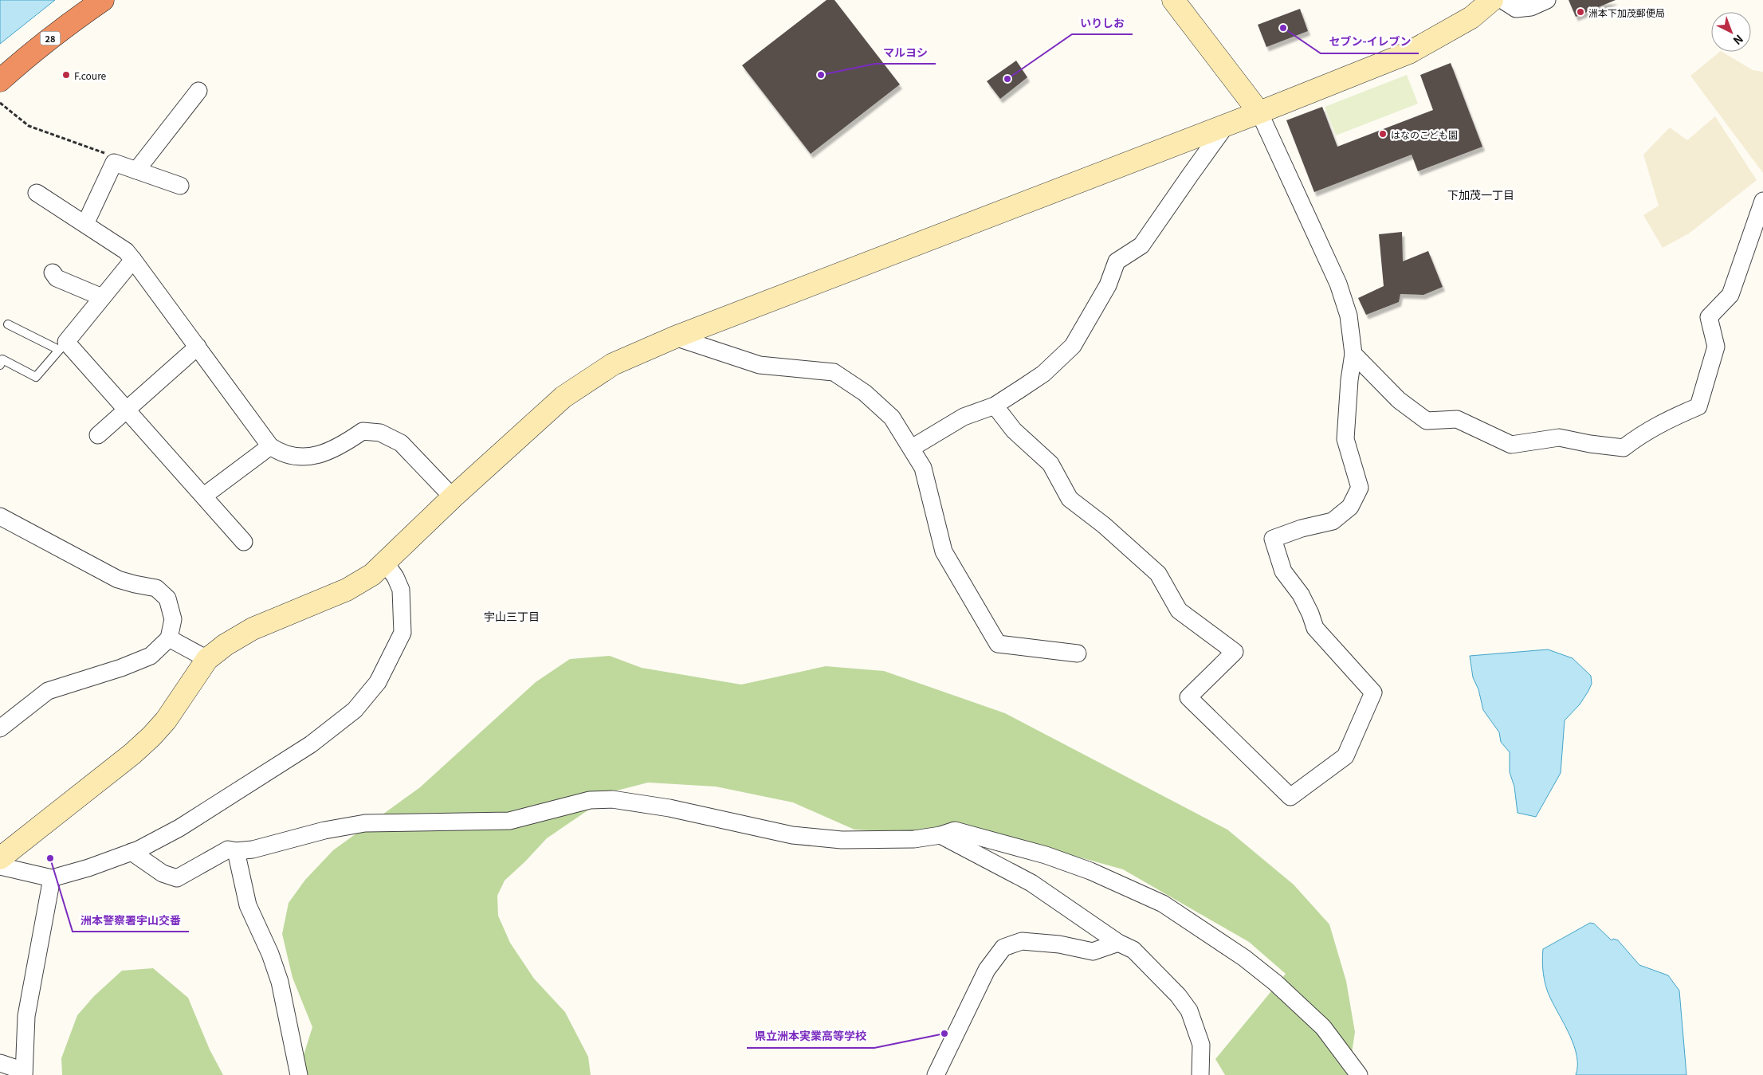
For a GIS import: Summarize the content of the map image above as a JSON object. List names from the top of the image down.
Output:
{
  "streets": {
    "highway": ["28"]
  },
  "districts": ["下加茂一丁目", "宇山三丁目"],
  "places": [
    "洲本下加茂郵便局",
    "セブン-イレブン",
    "F.coure",
    "マルヨシ",
    "いりしお",
    "はなのこども園",
    "洲本警察署宇山交番",
    "県立洲本実業高等学校"
  ],
  "north": "bottom right"
}
